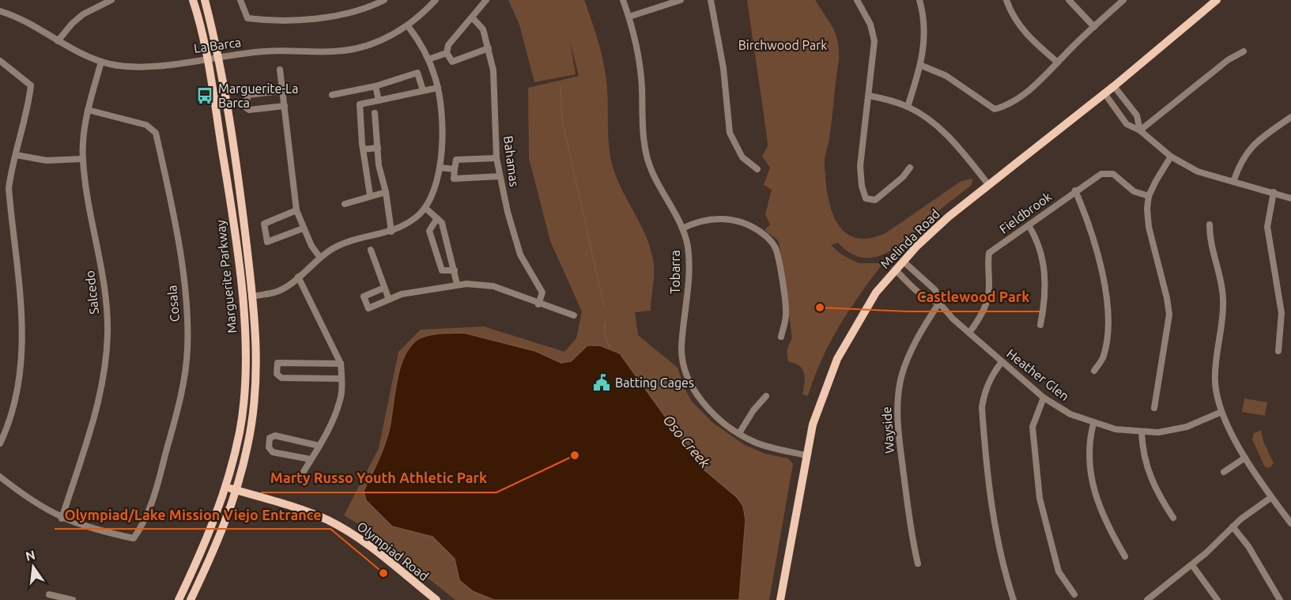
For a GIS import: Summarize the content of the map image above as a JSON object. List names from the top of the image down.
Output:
{
  "streets": {
    "main road": ["Melinda Road", "Marguerite Parkway", "Olympiad Road"],
    "street": [
      "La Barca",
      "Bahamas",
      "Fieldbrook",
      "Tobarra",
      "Salcedo",
      "Cosala",
      "Heather Glen",
      "Wayside"
    ]
  },
  "crossings": [
    ["La Barca", "Marguerite Parkway"],
    ["La Barca", "Salcedo"],
    ["Fieldbrook", "Heather Glen"],
    ["Melinda Road", "Tobarra"],
    ["Melinda Road", "Heather Glen"],
    ["Marguerite Parkway", "Olympiad Road"],
    ["Salcedo", "Cosala"],
    ["Heather Glen", "Wayside"]
  ],
  "water": ["Oso Creek"],
  "parks": ["Birchwood Park"],
  "places": {
    "bus stop": ["Marguerite-La Barca"],
    "other": ["Castlewood Park", "Marty Russo Youth Athletic Park", "Olympiad/Lake Mission Viejo Entrance"],
    "public building": ["Batting Cages"]
  },
  "north": "top"
}
